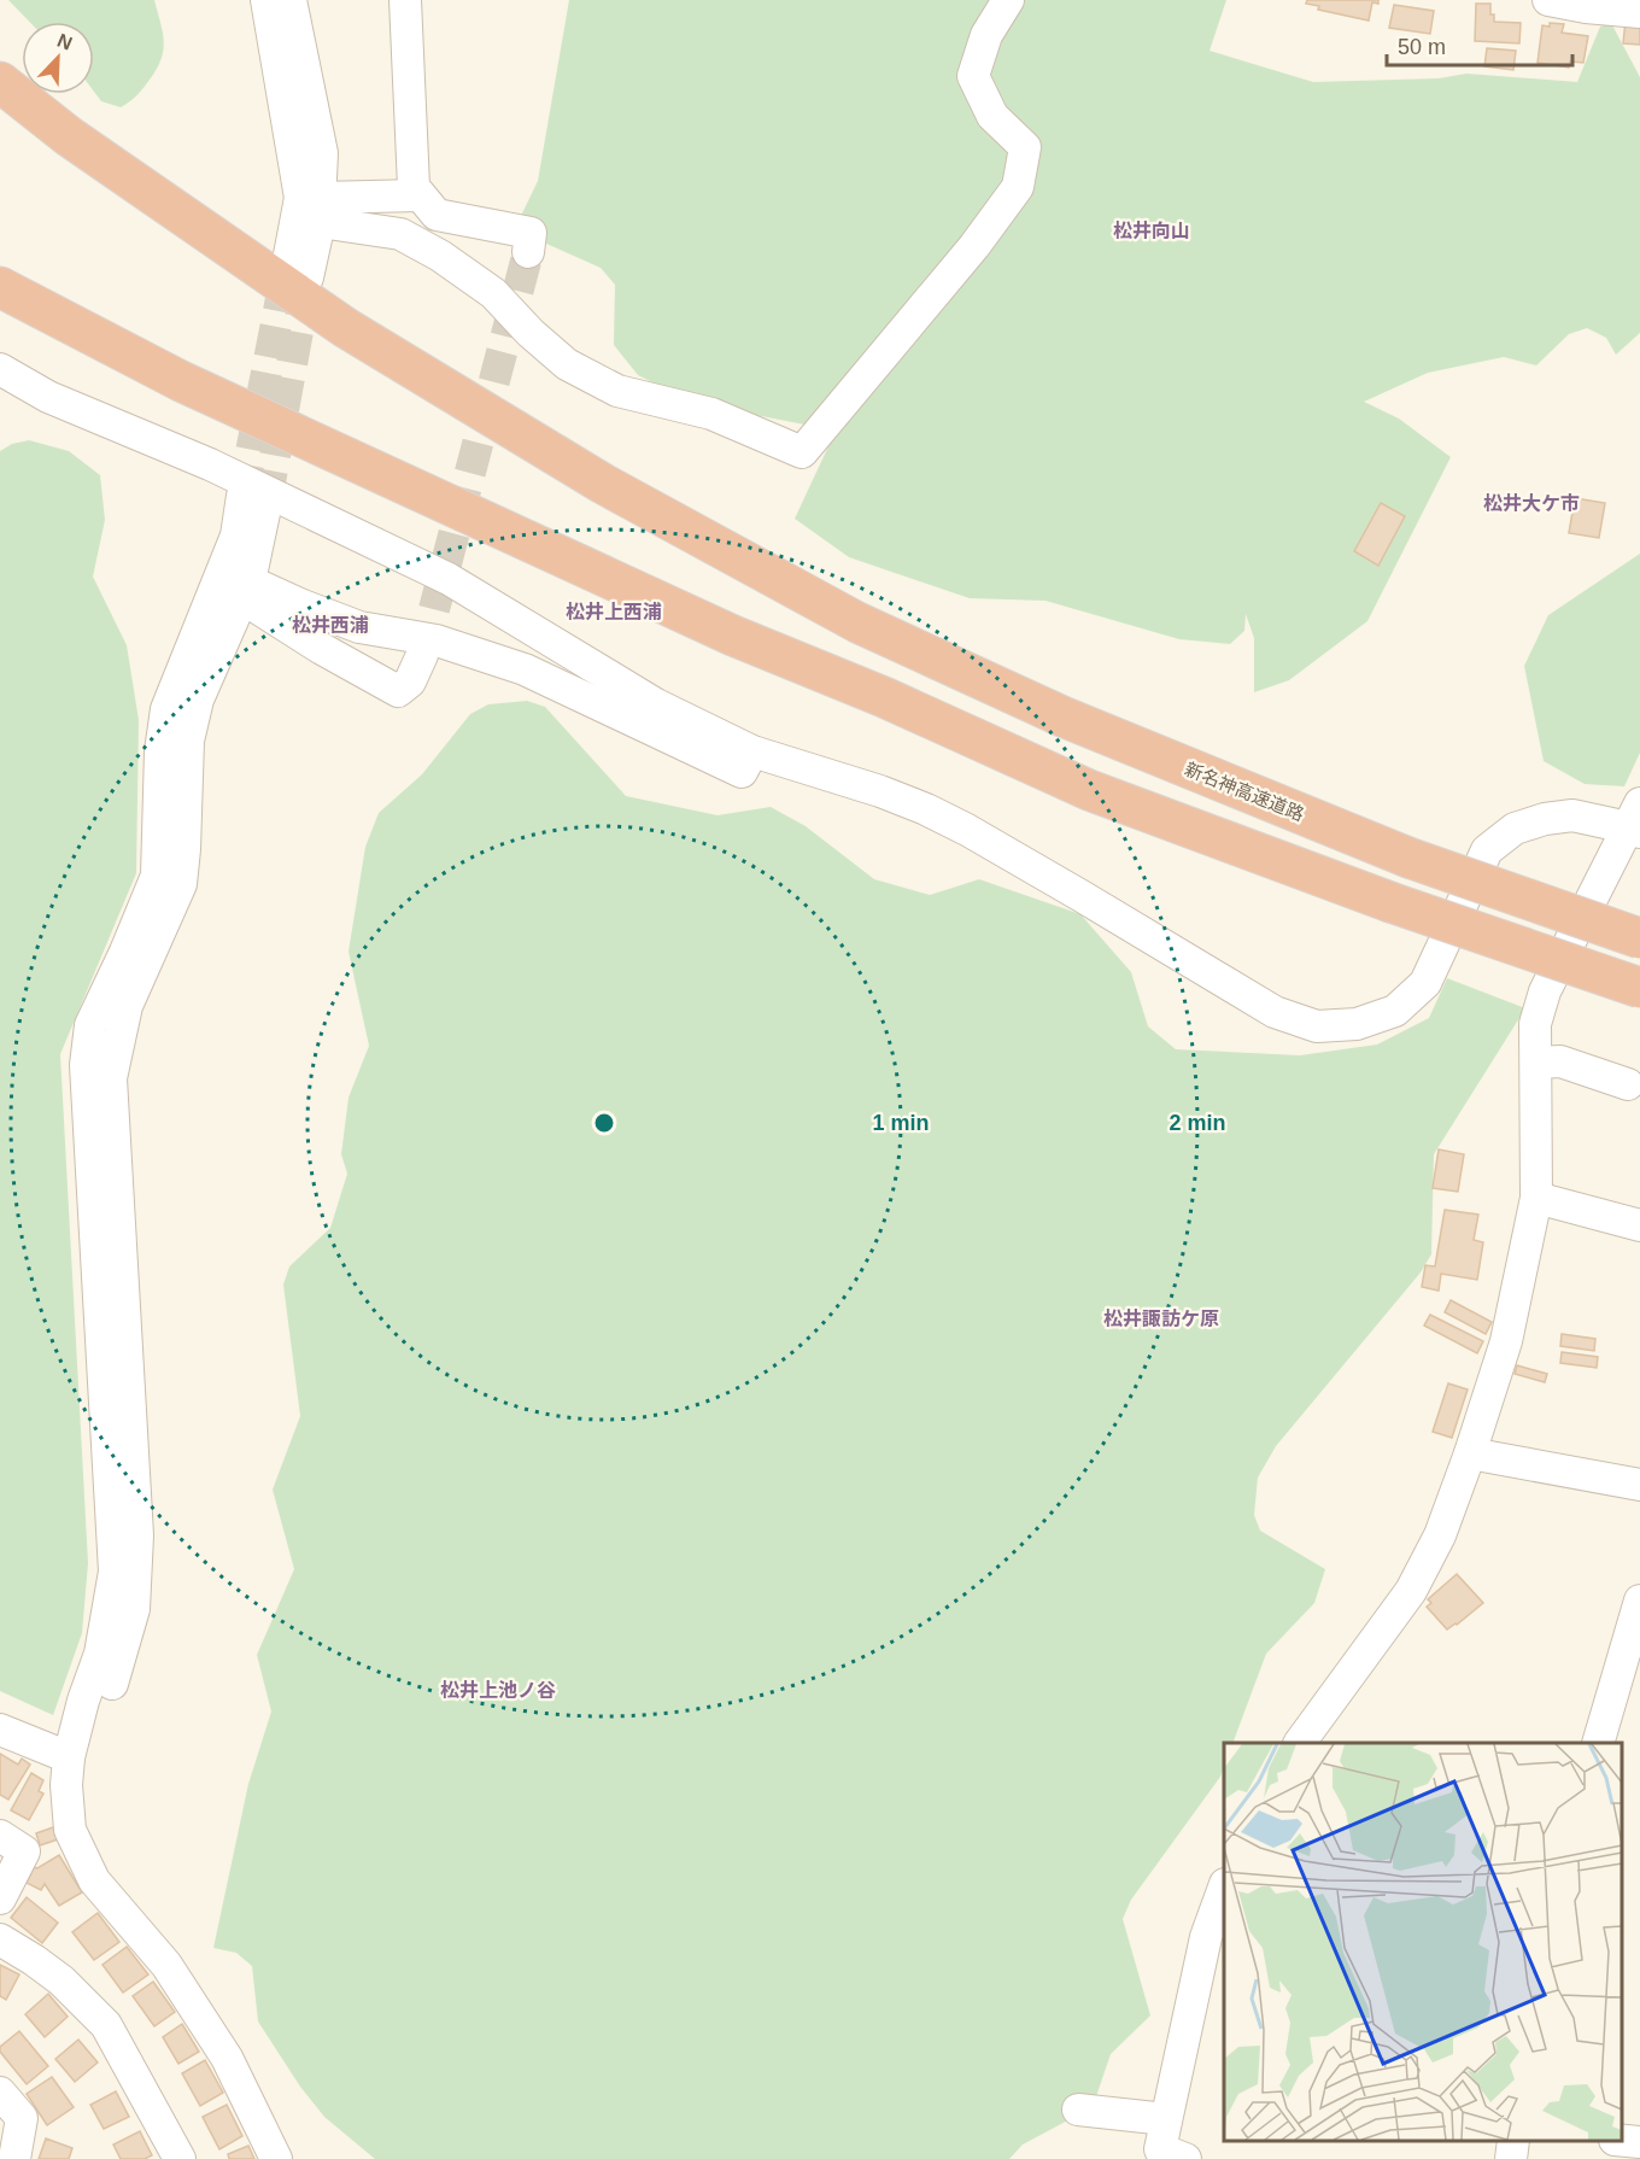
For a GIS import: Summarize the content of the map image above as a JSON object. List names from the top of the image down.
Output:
{
  "streets": {
    "highway": ["新名神高速道路"]
  },
  "districts": [
    "松井向山",
    "松井大ケ市",
    "松井上西浦",
    "松井西浦",
    "松井諏訪ケ原",
    "松井上池ノ谷"
  ],
  "scale_bar": "50 m",
  "north": "top right",
  "rings": ["1 min", "2 min"]
}
